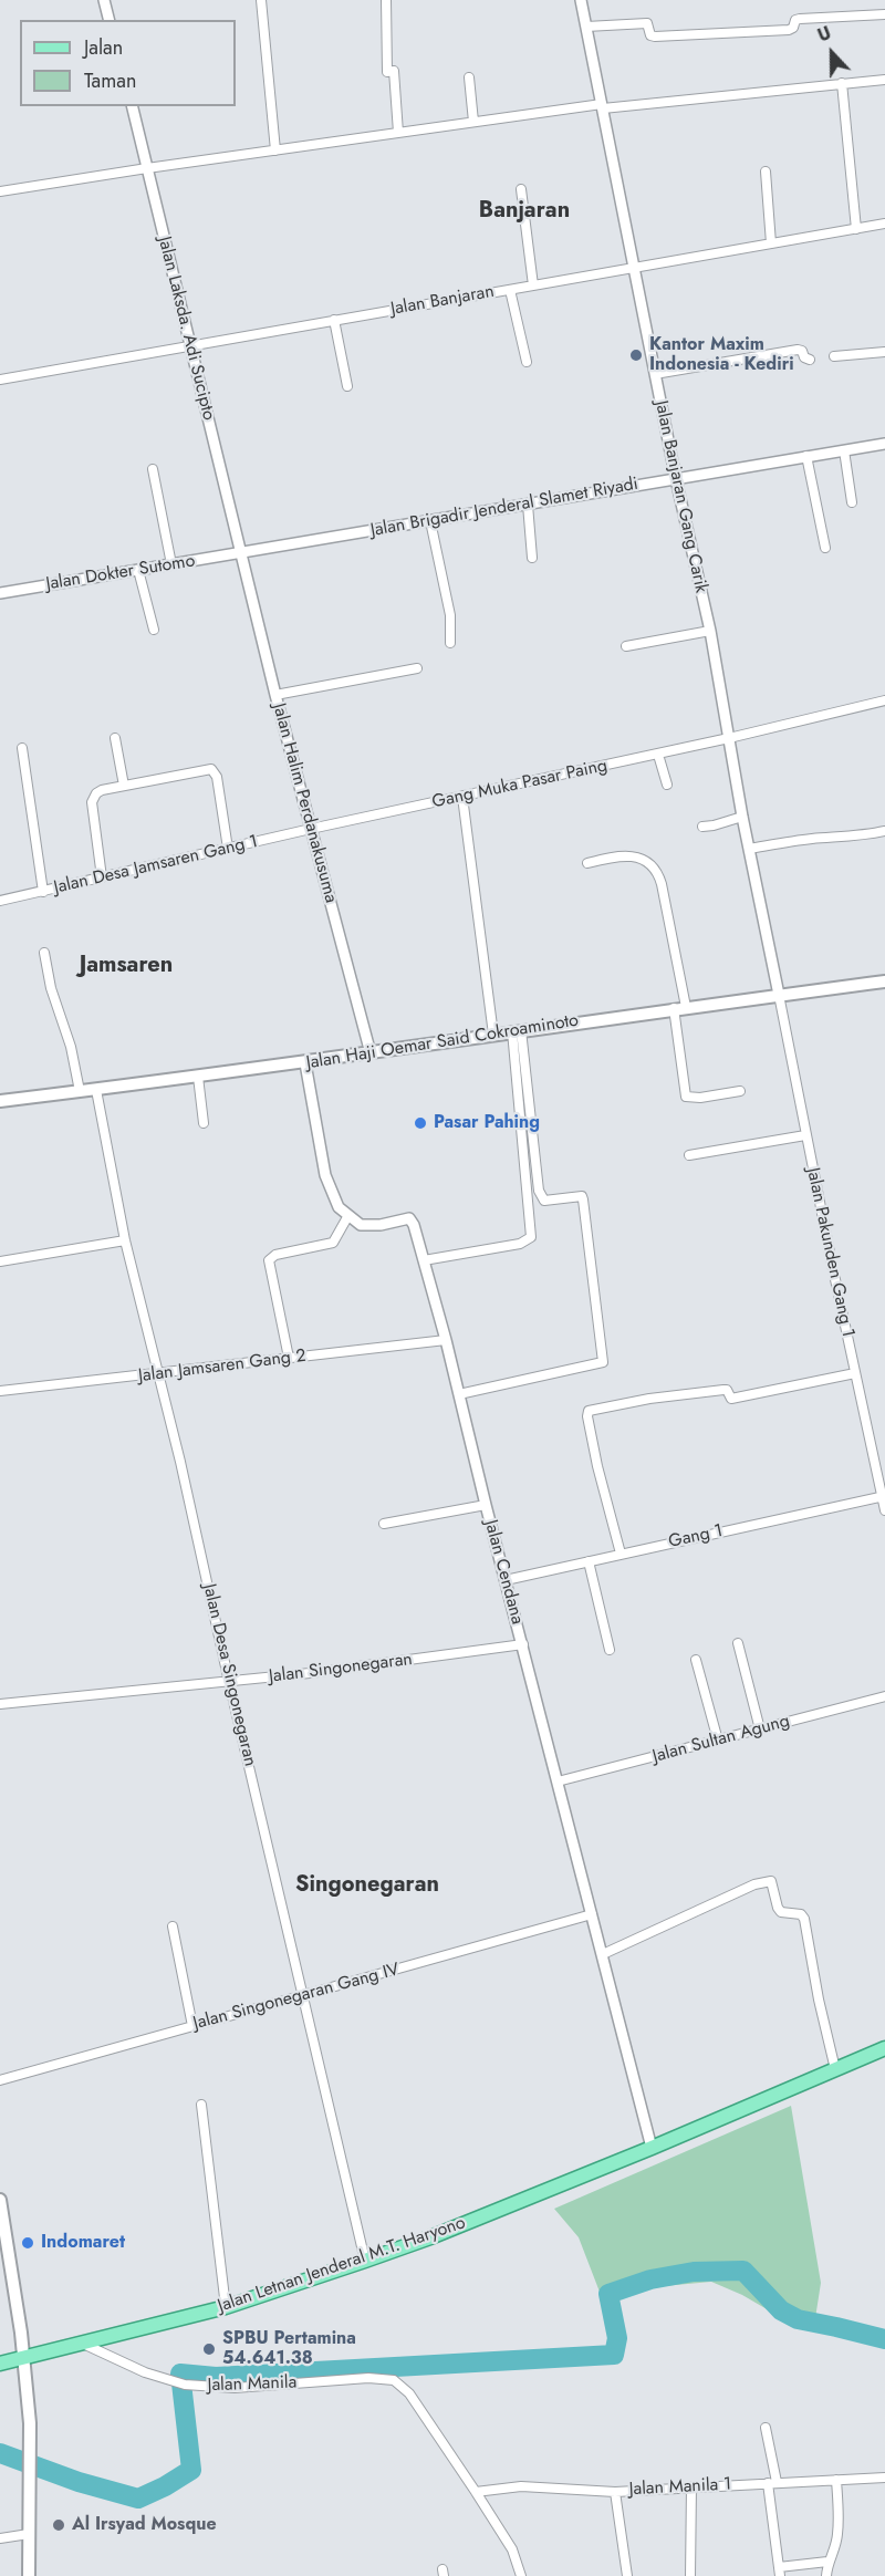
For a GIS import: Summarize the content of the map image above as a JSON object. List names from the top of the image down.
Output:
{
  "streets": {
    "main road": ["Jalan Haji Oemar Said Cokroaminoto", "Jalan Letnan Jenderal M.T. Haryono"],
    "street": [
      "Jalan Banjaran",
      "Jalan Laksda. Adi Sucipto",
      "Jalan Banjaran Gang Carik",
      "Jalan Brigadir Jenderal Slamet Riyadi",
      "Jalan Dokter Sutomo",
      "Gang Muka Pasar Paing",
      "Jalan Halim Perdanakusuma",
      "Jalan Desa Jamsaren Gang 1",
      "Jalan Pakunden Gang 1",
      "Jalan Jamsaren Gang 2",
      "Gang 1",
      "Jalan Cendana",
      "Jalan Singonegaran",
      "Jalan Desa Singonegaran",
      "Jalan Sultan Agung",
      "Jalan Singonegaran Gang IV",
      "Jalan Manila",
      "Jalan Manila 1"
    ]
  },
  "crossings": [
    ["Jalan Banjaran", "Jalan Laksda. Adi Sucipto"],
    ["Jalan Banjaran", "Jalan Banjaran Gang Carik"],
    ["Jalan Laksda. Adi Sucipto", "Jalan Brigadir Jenderal Slamet Riyadi"],
    ["Jalan Laksda. Adi Sucipto", "Jalan Dokter Sutomo"],
    ["Jalan Laksda. Adi Sucipto", "Jalan Halim Perdanakusuma"],
    ["Jalan Banjaran Gang Carik", "Jalan Brigadir Jenderal Slamet Riyadi"],
    ["Jalan Banjaran Gang Carik", "Gang Muka Pasar Paing"],
    ["Jalan Banjaran Gang Carik", "Jalan Haji Oemar Said Cokroaminoto"],
    ["Jalan Banjaran Gang Carik", "Jalan Pakunden Gang 1"],
    ["Jalan Brigadir Jenderal Slamet Riyadi", "Jalan Dokter Sutomo"],
    ["Jalan Brigadir Jenderal Slamet Riyadi", "Jalan Halim Perdanakusuma"],
    ["Jalan Dokter Sutomo", "Jalan Halim Perdanakusuma"],
    ["Gang Muka Pasar Paing", "Jalan Halim Perdanakusuma"],
    ["Gang Muka Pasar Paing", "Jalan Desa Jamsaren Gang 1"],
    ["Jalan Halim Perdanakusuma", "Jalan Desa Jamsaren Gang 1"],
    ["Jalan Halim Perdanakusuma", "Jalan Haji Oemar Said Cokroaminoto"],
    ["Jalan Haji Oemar Said Cokroaminoto", "Jalan Pakunden Gang 1"],
    ["Jalan Haji Oemar Said Cokroaminoto", "Jalan Desa Singonegaran"],
    ["Jalan Pakunden Gang 1", "Gang 1"],
    ["Jalan Jamsaren Gang 2", "Jalan Cendana"],
    ["Jalan Jamsaren Gang 2", "Jalan Desa Singonegaran"],
    ["Gang 1", "Jalan Cendana"],
    ["Jalan Cendana", "Jalan Singonegaran"],
    ["Jalan Cendana", "Jalan Sultan Agung"],
    ["Jalan Cendana", "Jalan Singonegaran Gang IV"],
    ["Jalan Cendana", "Jalan Letnan Jenderal M.T. Haryono"],
    ["Jalan Singonegaran", "Jalan Desa Singonegaran"],
    ["Jalan Desa Singonegaran", "Jalan Singonegaran Gang IV"],
    ["Jalan Desa Singonegaran", "Jalan Letnan Jenderal M.T. Haryono"],
    ["Jalan Letnan Jenderal M.T. Haryono", "Jalan Manila"],
    ["Jalan Manila", "Jalan Manila 1"]
  ],
  "districts": ["Banjaran", "Jamsaren", "Singonegaran"],
  "places": [
    "Kantor Maxim Indonesia - Kediri",
    "Pasar Pahing",
    "Indomaret",
    "SPBU Pertamina 54.641.38",
    "Al Irsyad Mosque"
  ],
  "legend": ["Jalan", "Taman"],
  "north": "top"
}
